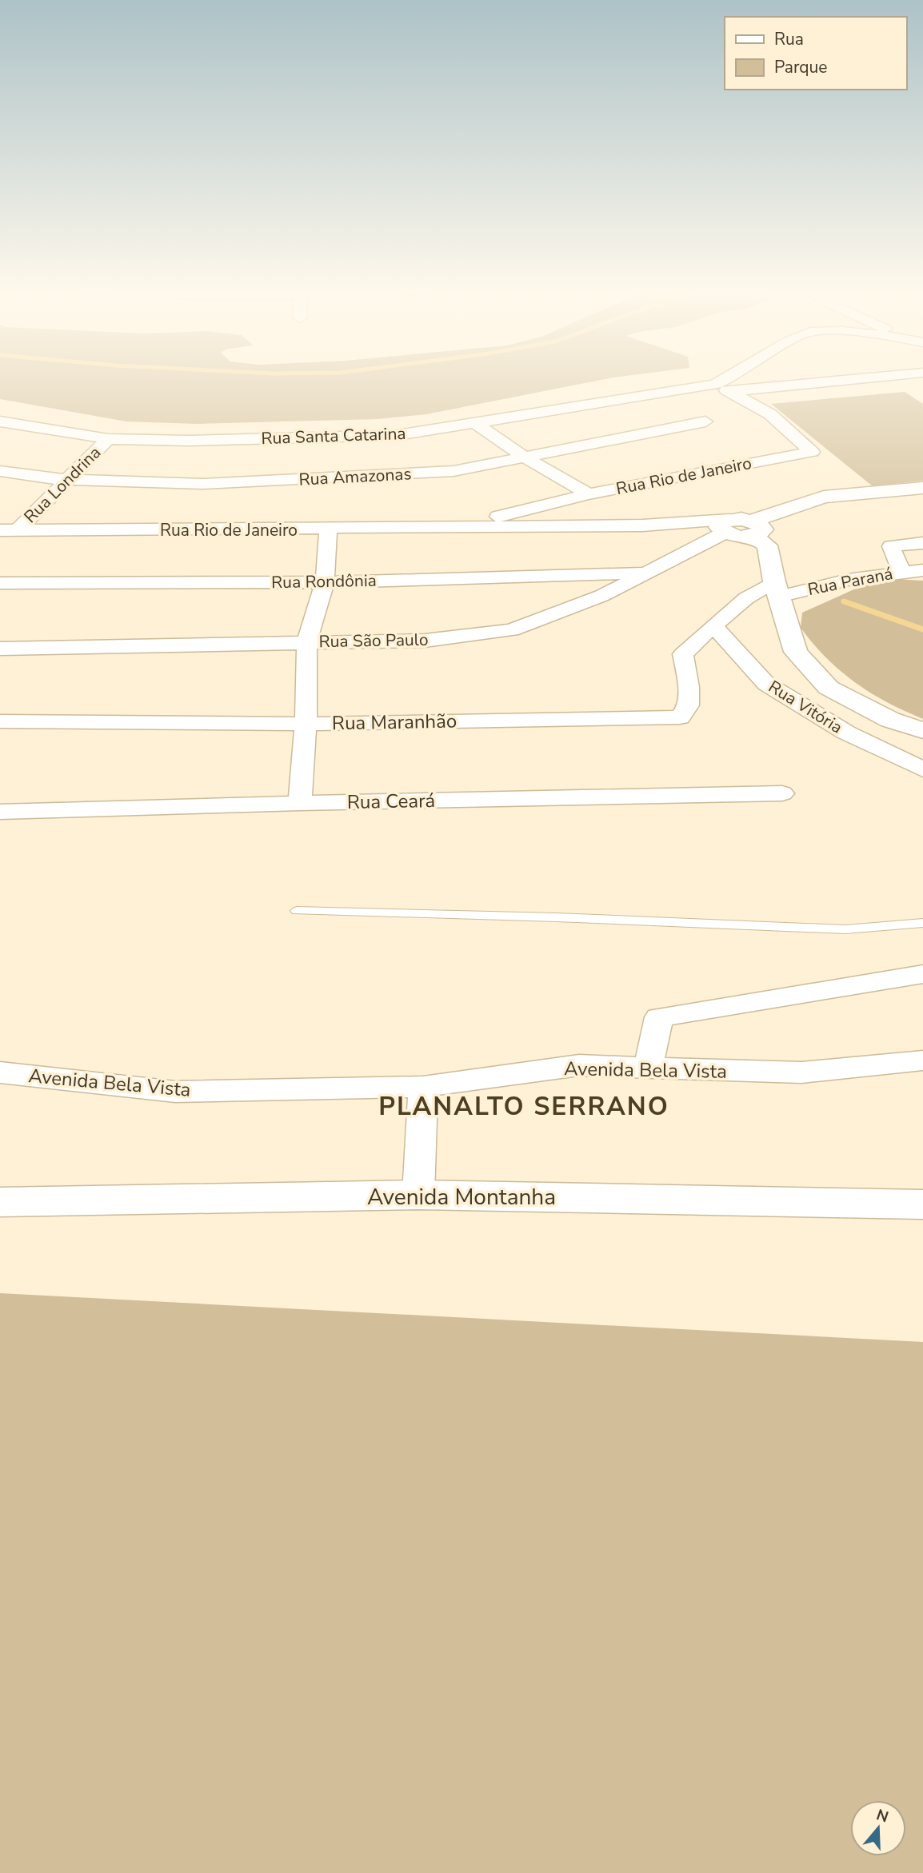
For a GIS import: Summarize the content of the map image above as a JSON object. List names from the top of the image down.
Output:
{
  "streets": {
    "street": [
      "Rua Santa Catarina",
      "Rua Rio de Janeiro",
      "Rua Amazonas",
      "Rua Londrina",
      "Rua Rondônia",
      "Rua Paraná",
      "Rua São Paulo",
      "Rua Vitória",
      "Rua Maranhão",
      "Rua Ceará",
      "Avenida Bela Vista",
      "Avenida Montanha"
    ]
  },
  "crossings": [
    ["Rua Santa Catarina", "Rua Londrina"],
    ["Rua Rio de Janeiro", "Rua Londrina"],
    ["Rua Rio de Janeiro", "Rua São Paulo"],
    ["Rua Amazonas", "Rua Londrina"],
    ["Rua Rondônia", "Rua São Paulo"],
    ["Rua Vitória", "Rua Maranhão"]
  ],
  "districts": ["PLANALTO SERRANO"],
  "legend": ["Rua", "Parque"],
  "north": "top"
}
